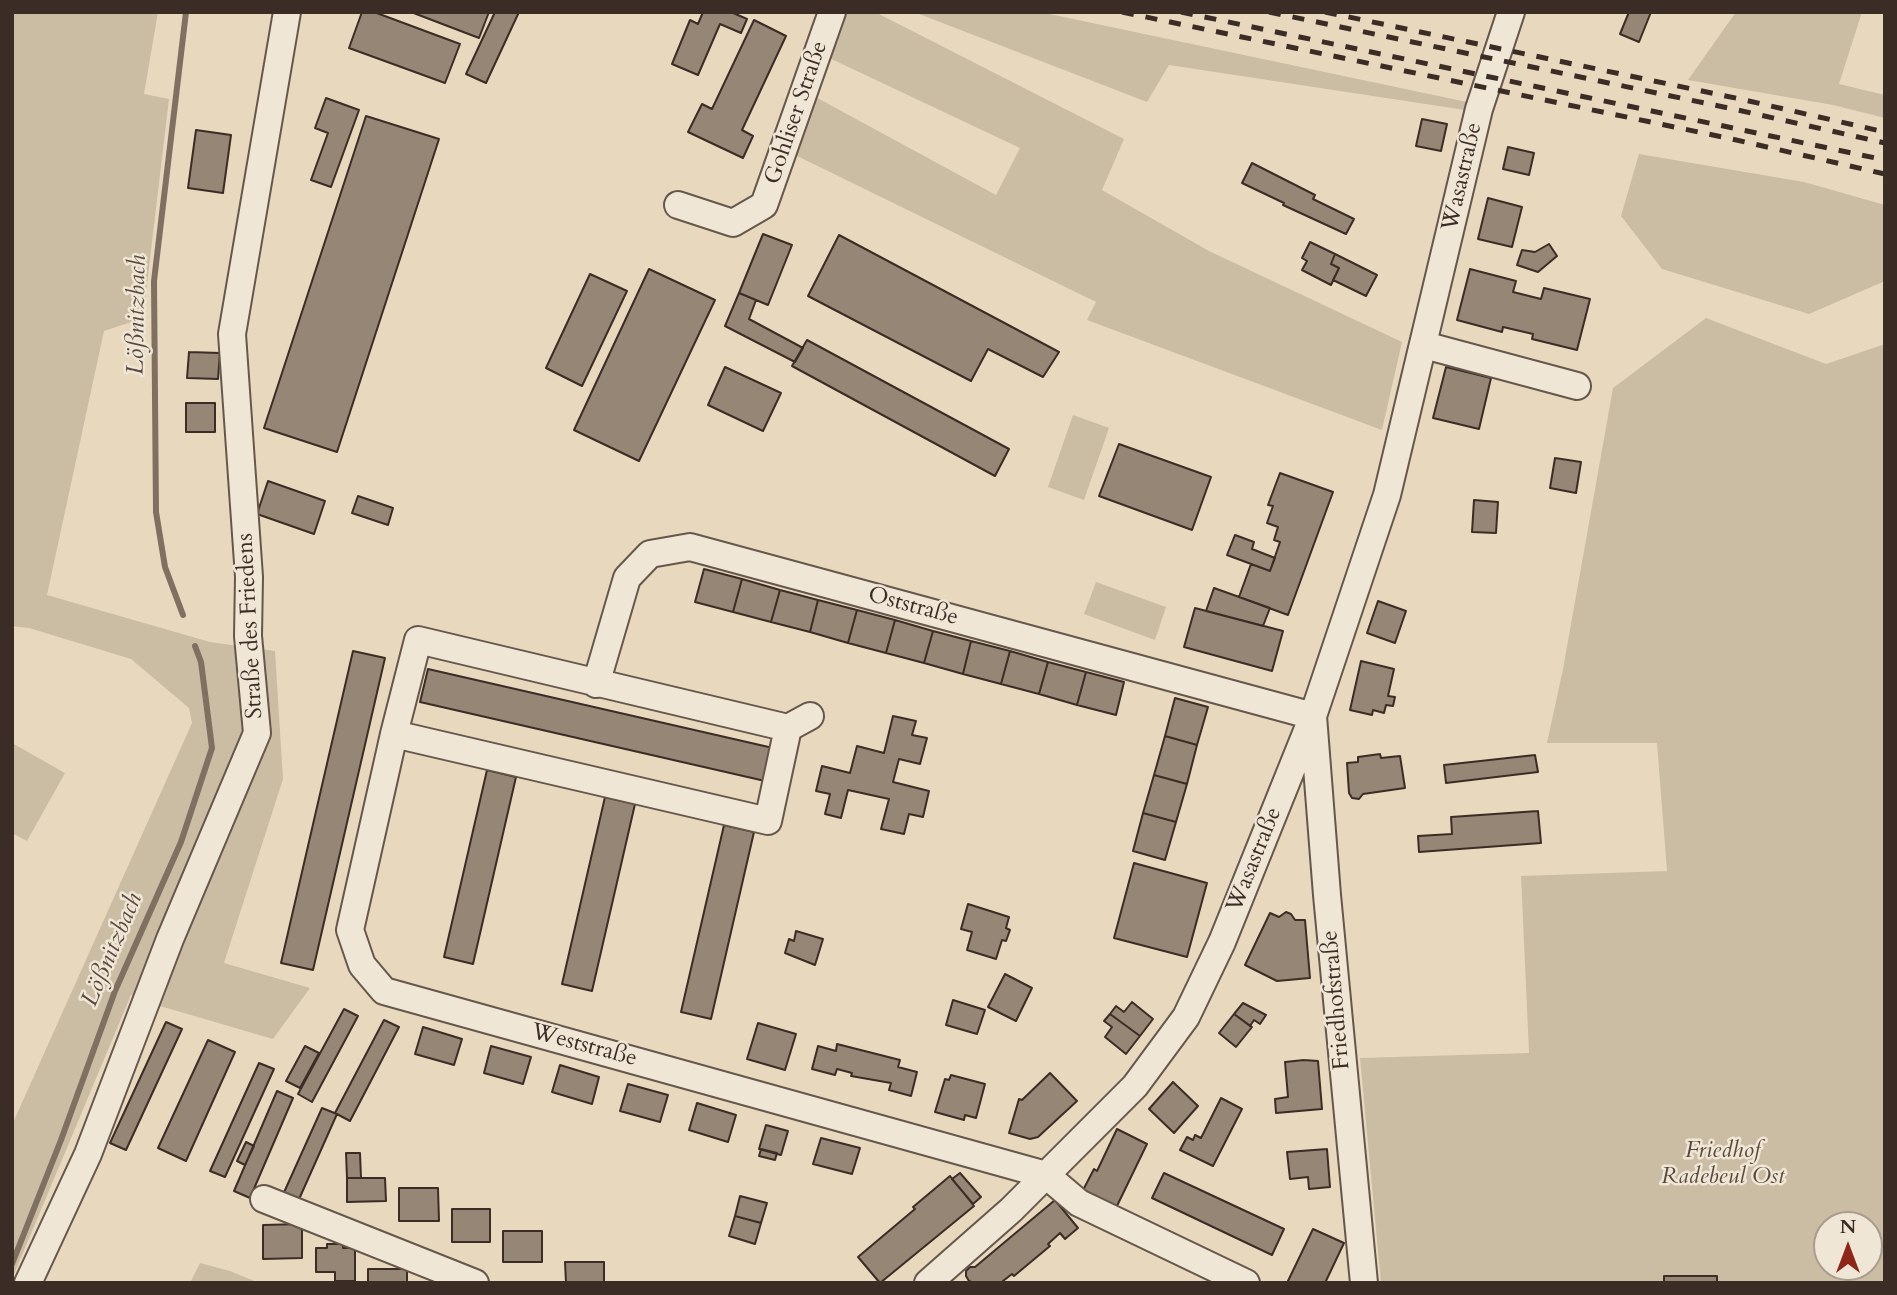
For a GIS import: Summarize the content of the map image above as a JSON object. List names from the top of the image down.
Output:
{
  "streets": {
    "street": [
      "Gohliser Straße",
      "Wasastraße",
      "Oststraße",
      "Straße des Friedens",
      "Friedhofstraße",
      "Weststraße"
    ]
  },
  "crossings": [
    ["Wasastraße", "Oststraße"],
    ["Wasastraße", "Friedhofstraße"],
    ["Wasastraße", "Weststraße"],
    ["Oststraße", "Friedhofstraße"],
    ["Oststraße", "Weststraße"]
  ],
  "water": ["Lößnitzbach"],
  "parks": ["Friedhof Radebeul Ost"],
  "north": "top"
}
